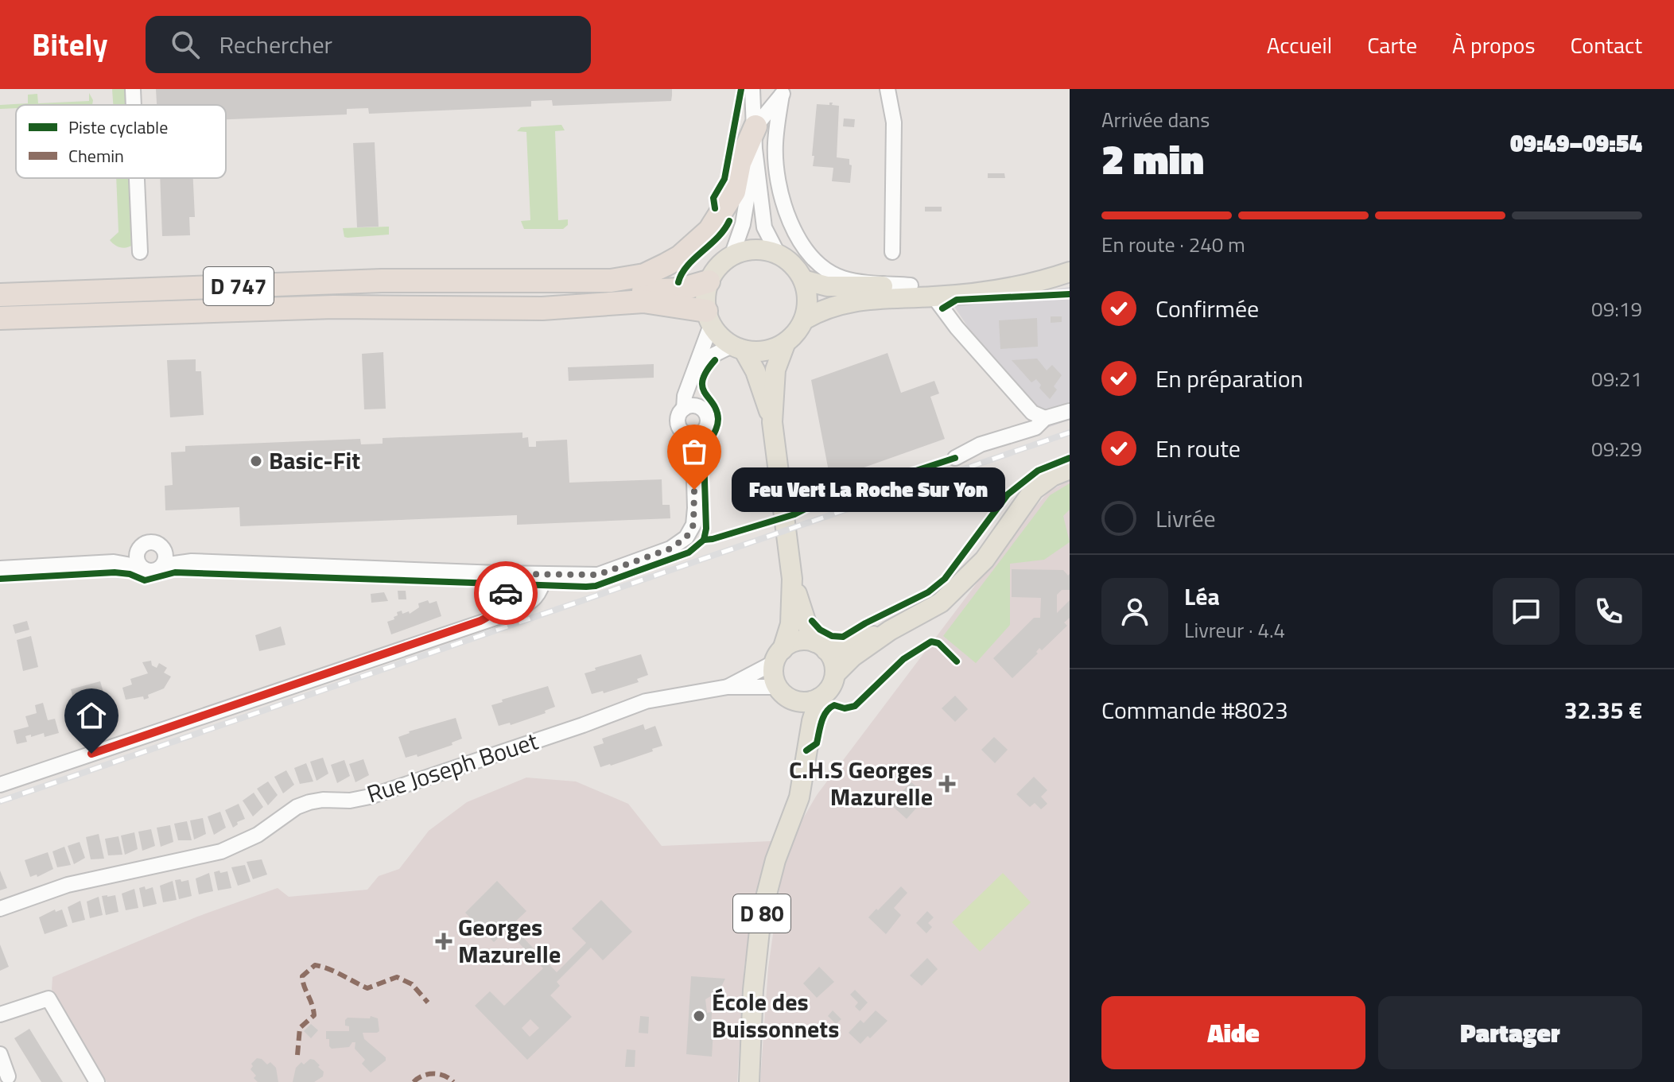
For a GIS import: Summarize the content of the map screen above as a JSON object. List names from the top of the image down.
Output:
{
  "streets": {
    "highway": ["D 747"],
    "main road": ["D 80"],
    "street": ["Rue Joseph Bouet"]
  },
  "crossings": [
    ["Rue Joseph Bouet", "D 80"]
  ],
  "places": {
    "other": ["Basic-Fit", "Feu Vert La Roche Sur Yon", "École des Buissonnets"],
    "health": ["C.H.S Georges Mazurelle", "Georges Mazurelle"]
  },
  "legend": ["Piste cyclable", "Chemin"],
  "page": {
    "header": "Bitely",
    "search": "Rechercher",
    "nav": [
      "Accueil",
      "Carte",
      "À propos",
      "Contact"
    ],
    "heading": ["2 min", "Arrivée dans", "09:49–09:54"],
    "panel": [
      "Léa",
      "Livreur · 4.4",
      "Commande #8023",
      "32.35 €"
    ],
    "bar": "En route · 240 m",
    "list": [
      ["Confirmée", "09:19"],
      ["En préparation", "09:21"],
      ["En route", "09:29"],
      "Livrée"
    ],
    "bubble": "Feu Vert La Roche Sur Yon",
    "buttons": ["Aide", "Partager"]
  }
}
